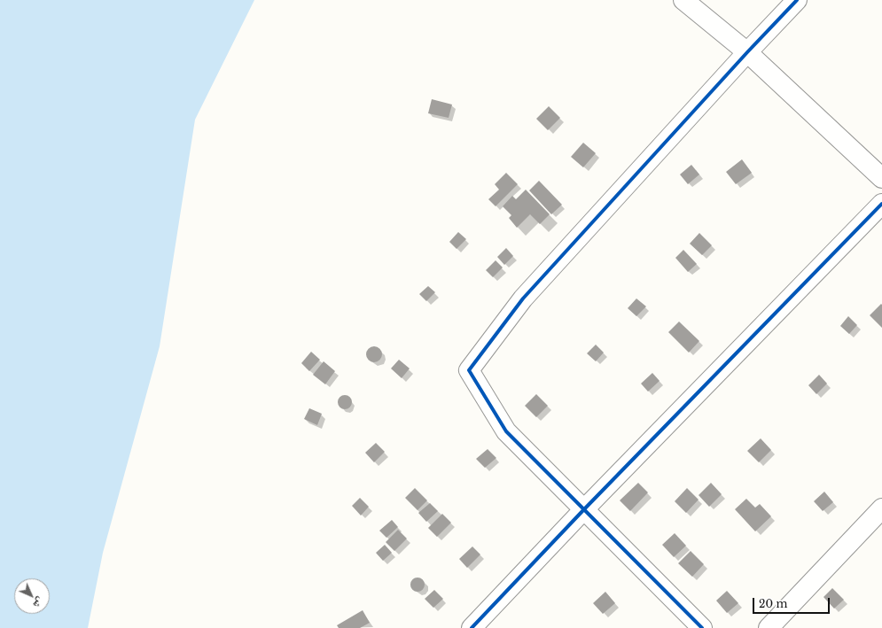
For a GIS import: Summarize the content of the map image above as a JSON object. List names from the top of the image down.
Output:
{
  "scale_bar": "20 m",
  "north": "bottom right"
}
